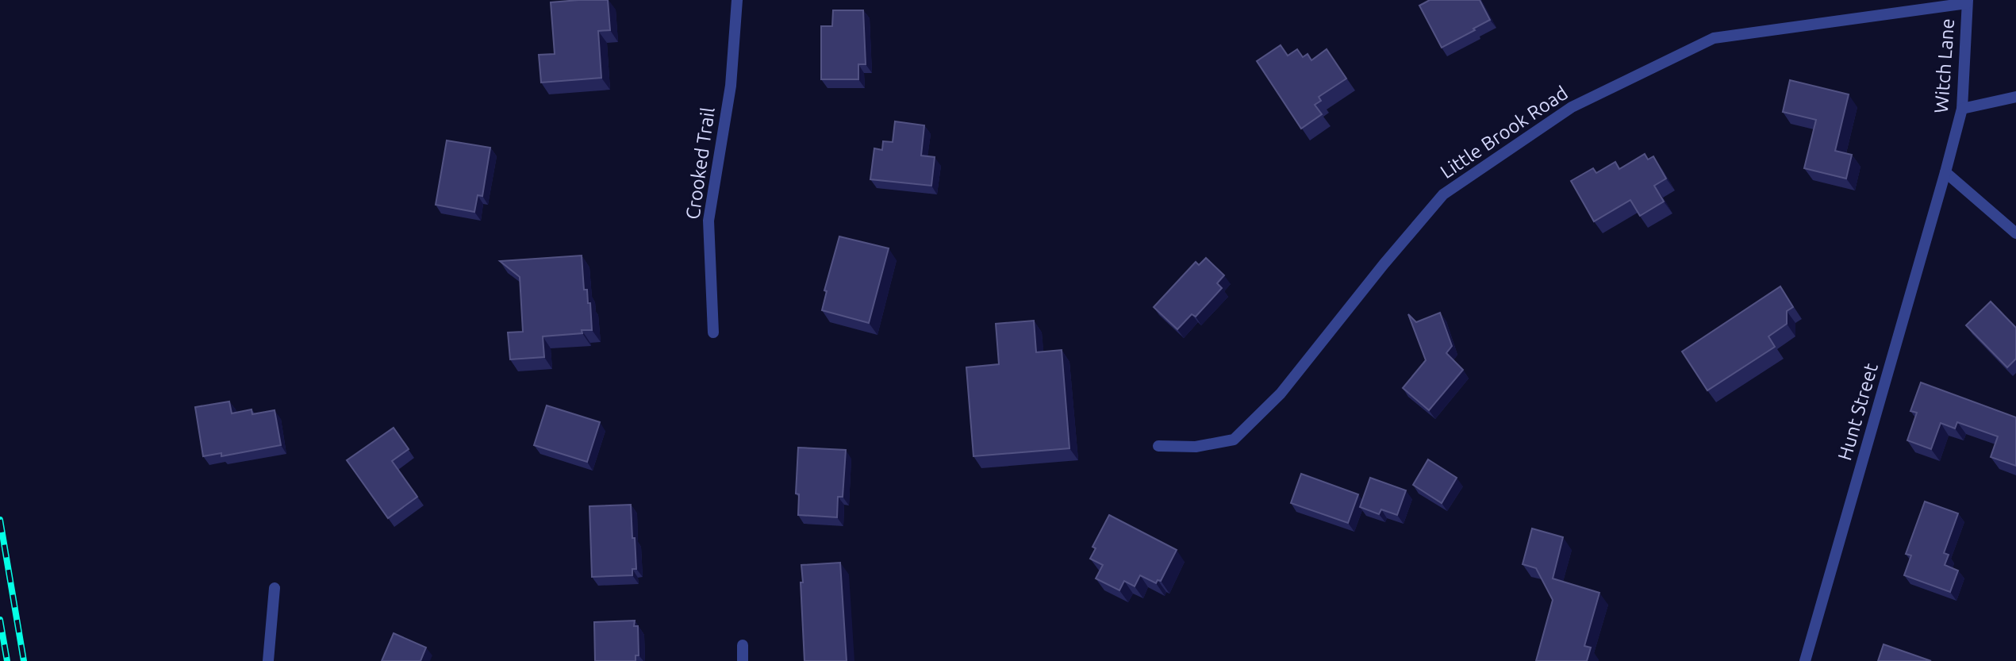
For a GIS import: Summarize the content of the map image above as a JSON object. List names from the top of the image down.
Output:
{
  "streets": {
    "street": [
      "Witch Lane",
      "Little Brook Road",
      "Crooked Trail",
      "Hunt Street"
    ]
  },
  "crossings": [
    ["Witch Lane", "Little Brook Road"],
    ["Witch Lane", "Hunt Street"]
  ]
}
